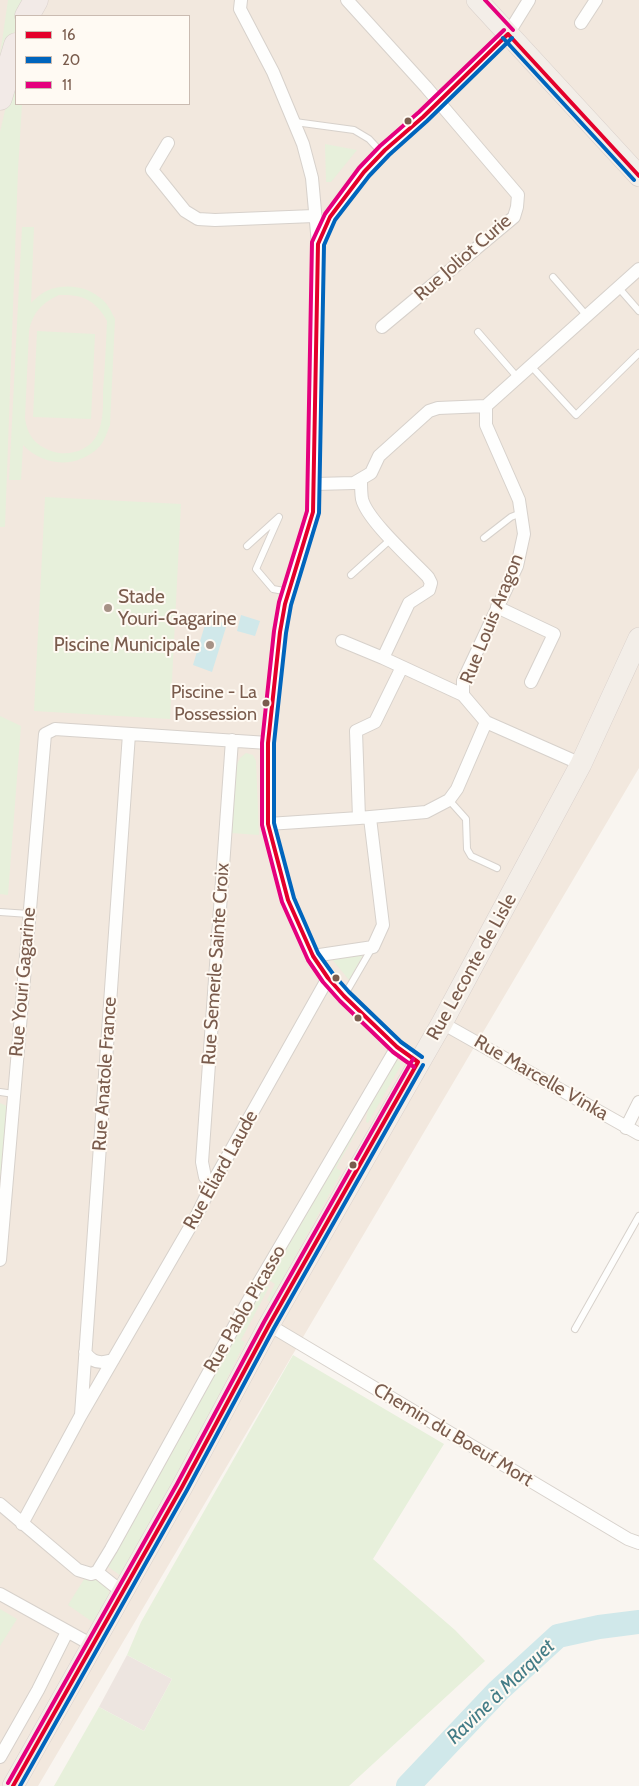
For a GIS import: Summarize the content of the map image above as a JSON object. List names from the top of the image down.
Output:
{
  "streets": {
    "main road": ["Rue Leconte de Lisle"],
    "street": [
      "Rue Joliot Curie",
      "Rue Louis Aragon",
      "Rue Semerle Sainte Croix",
      "Rue Youri Gagarine",
      "Rue Anatole France",
      "Rue Marcelle Vinka",
      "Rue Éliard Laude",
      "Rue Pablo Picasso",
      "Chemin du Boeuf Mort"
    ]
  },
  "crossings": [
    ["Rue Louis Aragon", "Rue Leconte de Lisle"],
    ["Rue Semerle Sainte Croix", "Rue Éliard Laude"],
    ["Rue Leconte de Lisle", "Rue Marcelle Vinka"],
    ["Rue Leconte de Lisle", "Chemin du Boeuf Mort"],
    ["Rue Youri Gagarine", "Rue Anatole France"],
    ["Rue Anatole France", "Rue Éliard Laude"]
  ],
  "water": ["Ravine à Marquet"],
  "places": ["Stade Youri-Gagarine", "Piscine Municipale", "Piscine - La Possession"],
  "lines": ["transit line 11", "transit line 16", "transit line 20"],
  "legend": ["16", "20", "11"]
}
